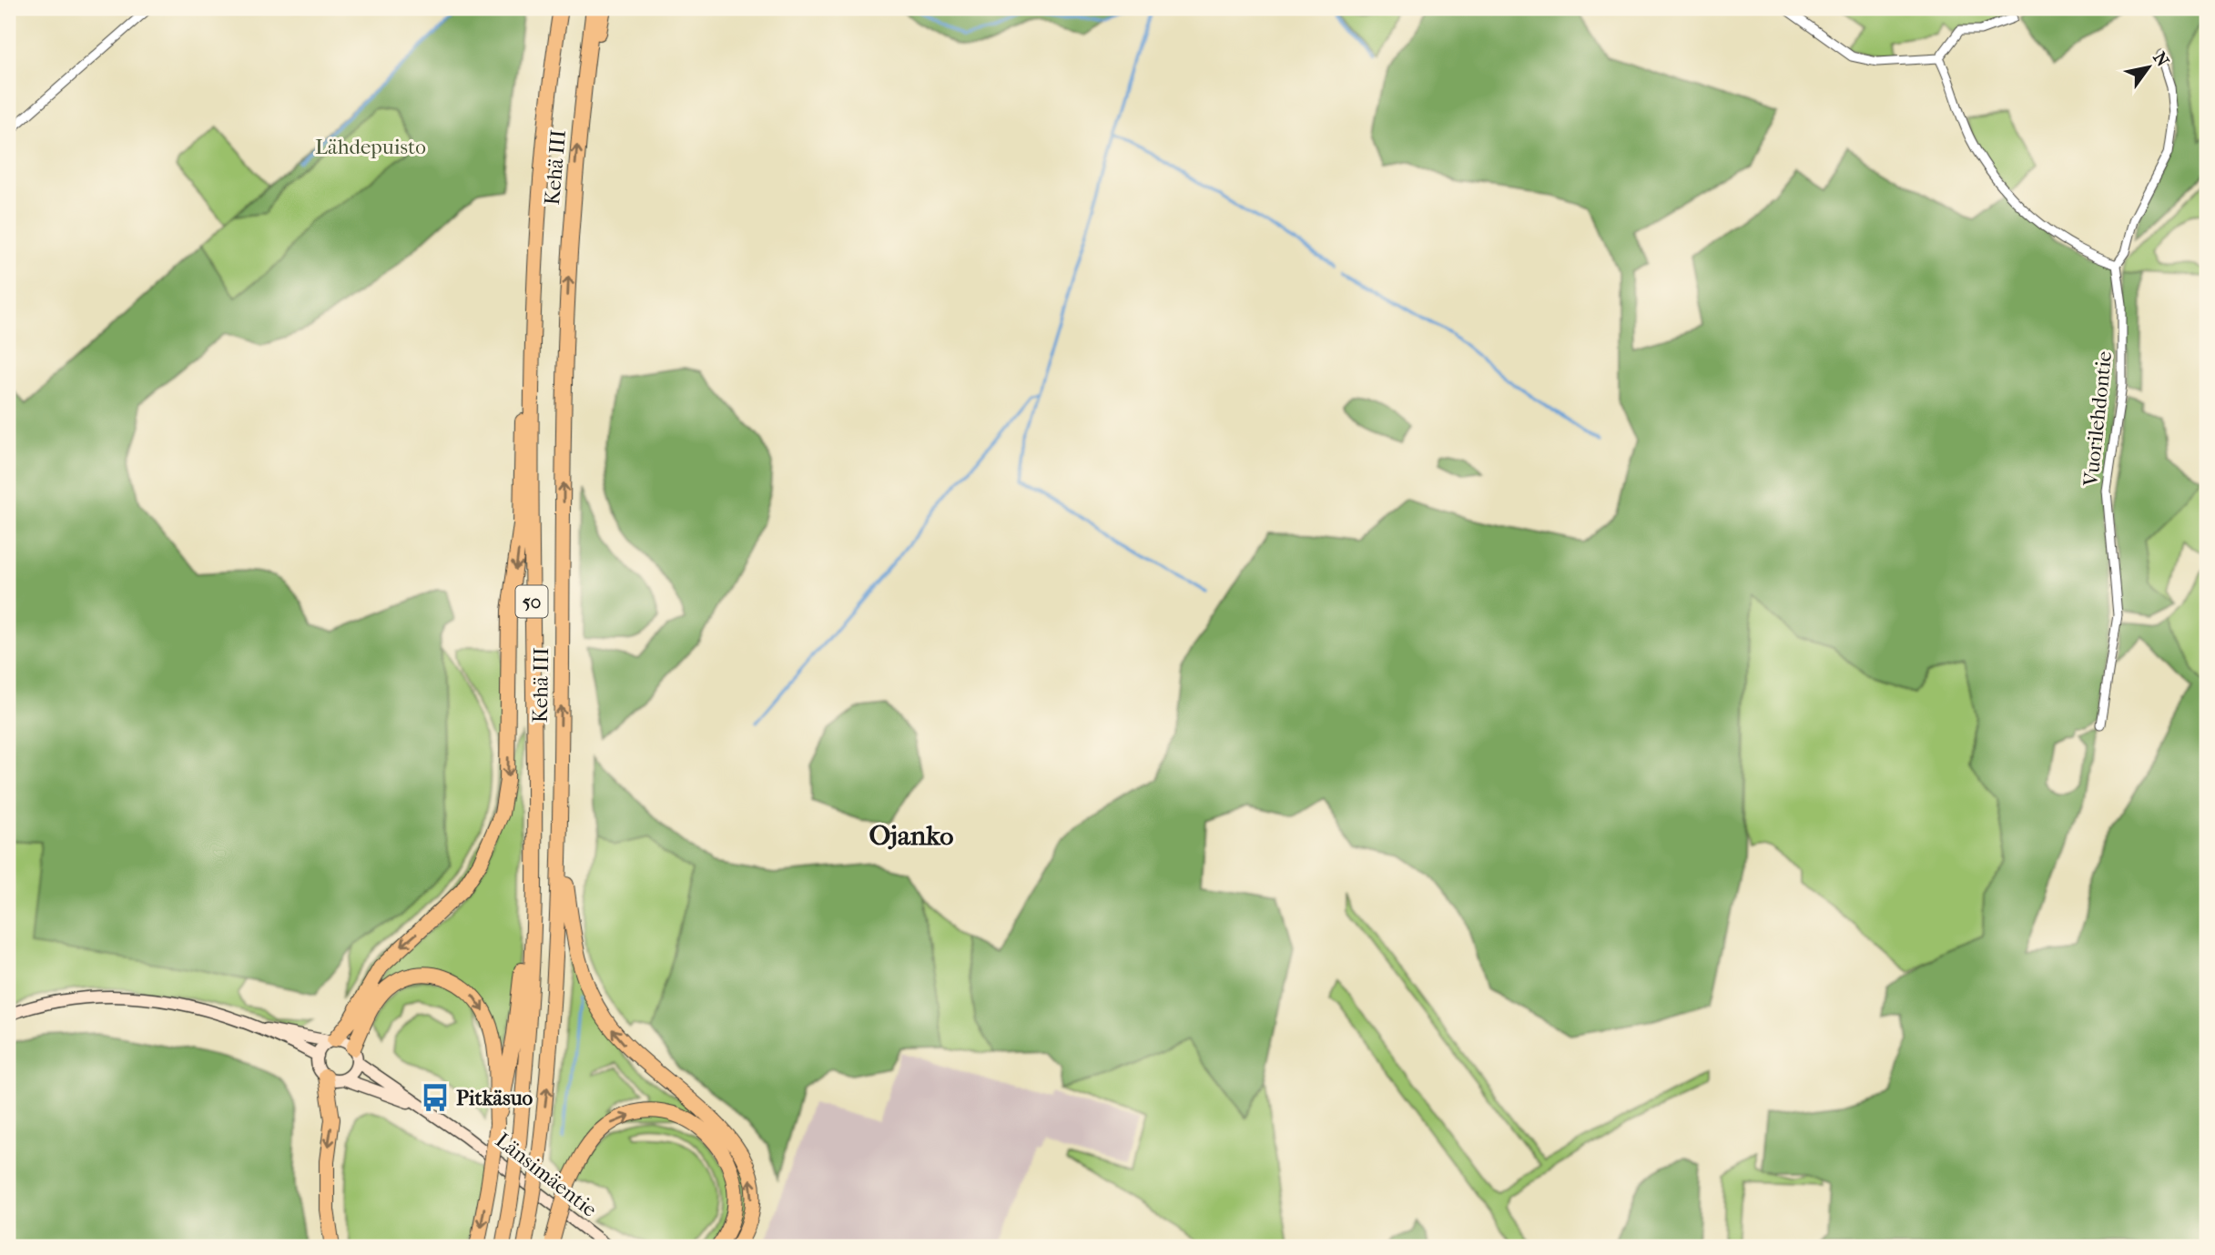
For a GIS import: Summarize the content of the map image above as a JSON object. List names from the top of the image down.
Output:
{
  "streets": {
    "highway": ["Kehä III", "50"],
    "main road": ["Länsimäentie"],
    "street": ["Vuorilehdontie"]
  },
  "districts": ["Ojanko"],
  "parks": ["Lähdepuisto"],
  "places": {
    "bus stop": ["Pitkäsuo"]
  },
  "north": "top right"
}
